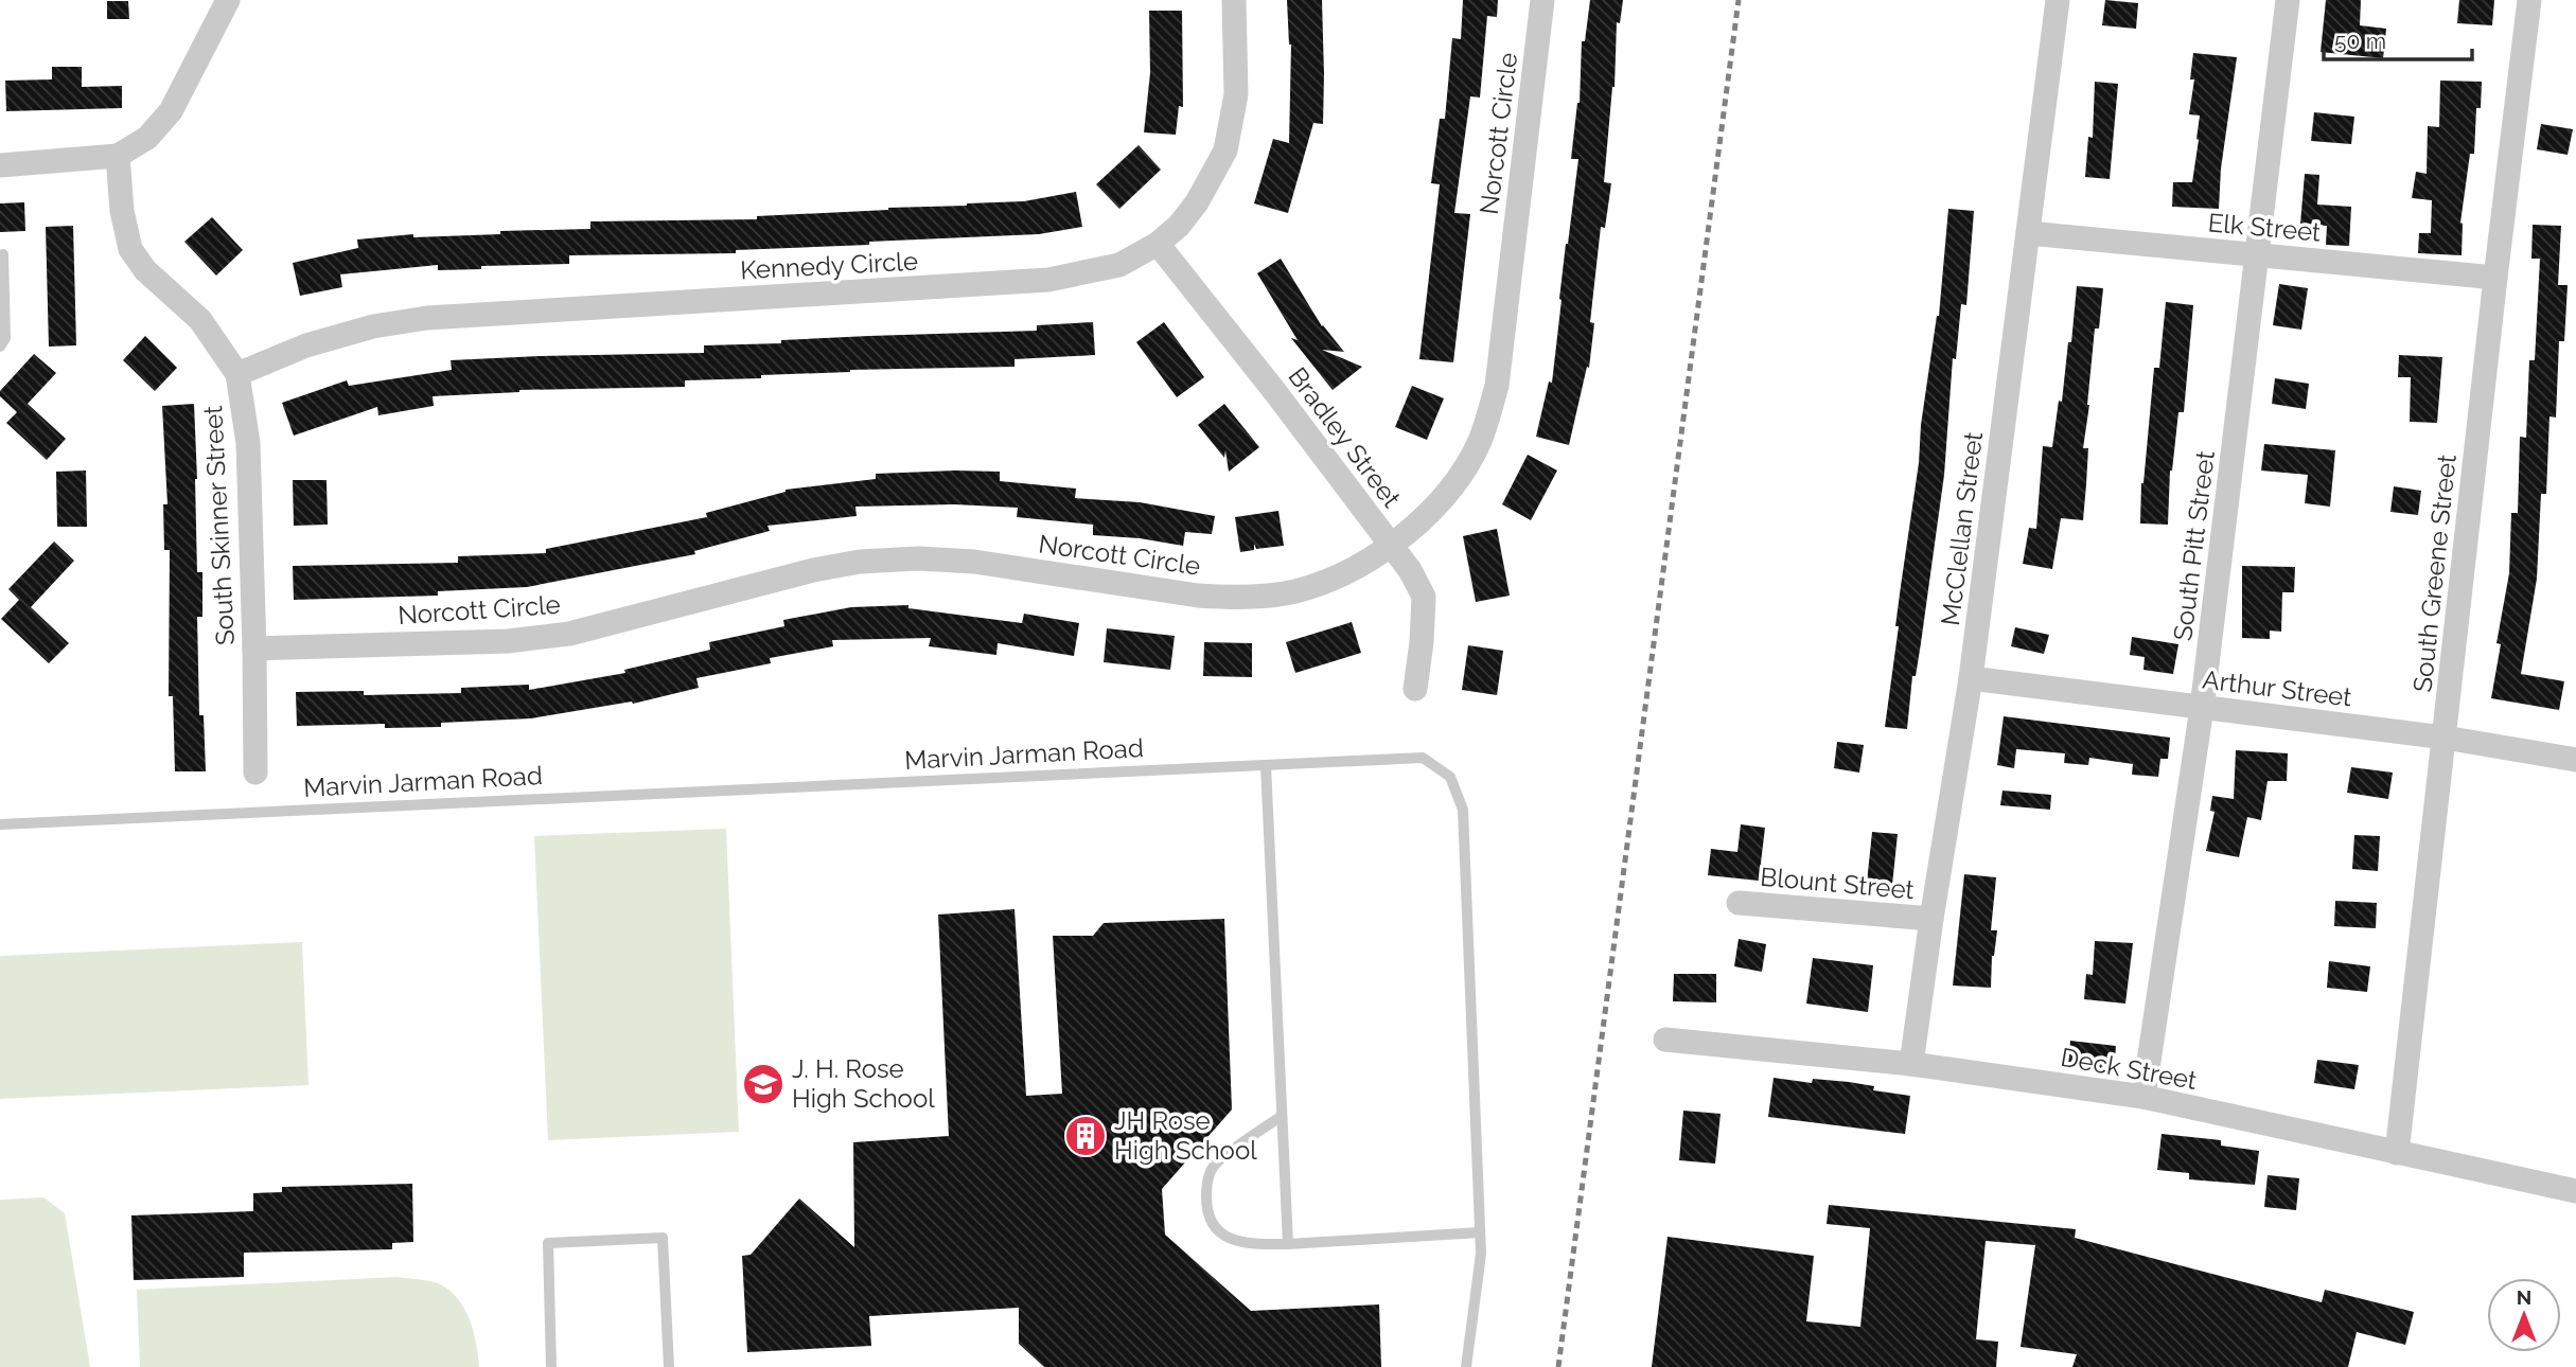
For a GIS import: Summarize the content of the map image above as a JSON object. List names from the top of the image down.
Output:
{
  "streets": {
    "street": [
      "Norcott Circle",
      "Elk Street",
      "Kennedy Circle",
      "Bradley Street",
      "South Skinner Street",
      "McClellan Street",
      "South Pitt Street",
      "South Greene Street",
      "Arthur Street",
      "Blount Street",
      "Deck Street"
    ],
    "lane": ["Marvin Jarman Road"]
  },
  "crossings": [
    ["Norcott Circle", "Bradley Street"],
    ["Norcott Circle", "South Skinner Street"],
    ["Elk Street", "McClellan Street"],
    ["Elk Street", "South Pitt Street"],
    ["Elk Street", "South Greene Street"],
    ["Kennedy Circle", "Bradley Street"],
    ["Kennedy Circle", "South Skinner Street"],
    ["McClellan Street", "Arthur Street"],
    ["McClellan Street", "Blount Street"],
    ["McClellan Street", "Deck Street"],
    ["South Pitt Street", "Arthur Street"],
    ["South Pitt Street", "Deck Street"],
    ["South Greene Street", "Arthur Street"],
    ["South Greene Street", "Deck Street"]
  ],
  "places": {
    "school or university": ["J. H. Rose High School"],
    "building": ["JH Rose High School"]
  },
  "scale_bar": "50 m",
  "north": "top"
}
